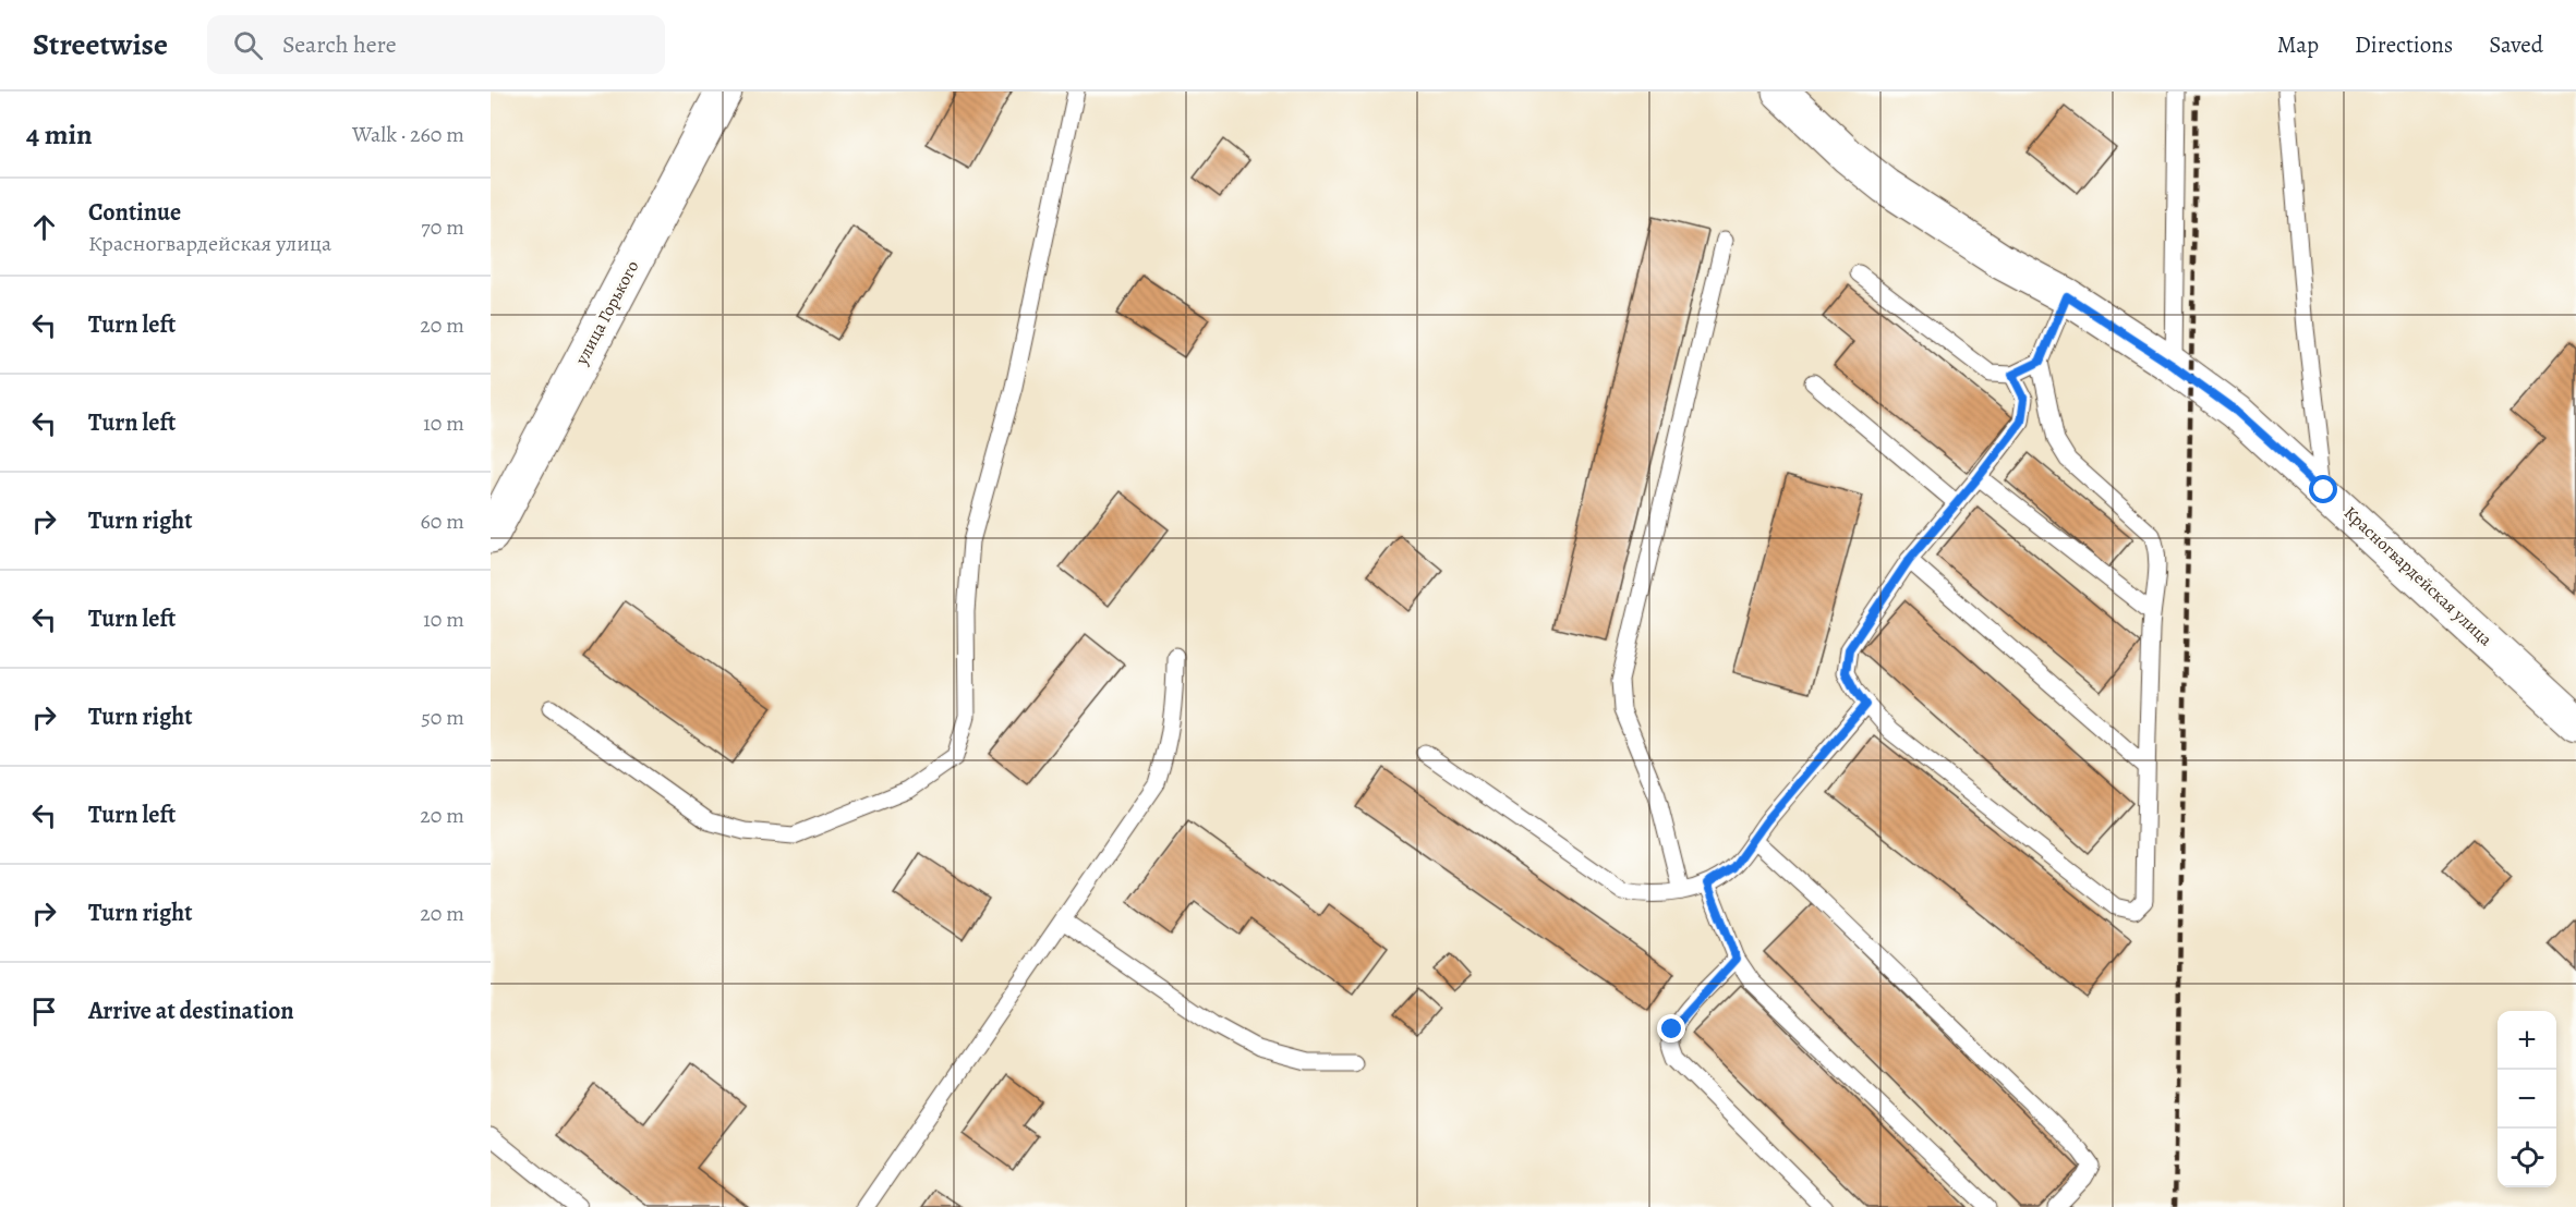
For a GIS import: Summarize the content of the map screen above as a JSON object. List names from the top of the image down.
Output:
{
  "streets": {
    "main road": ["улица Горького", "Красногвардейская улица"]
  },
  "page": {
    "header": "Streetwise",
    "search": "Search here",
    "nav": ["Map", "Directions", "Saved"],
    "heading": ["4 min", "Walk · 260 m"],
    "list": [
      ["Continue", "Красногвардейская улица", "70 m"],
      ["Turn left", "20 m"],
      ["Turn left", "10 m"],
      ["Turn right", "60 m"],
      ["Turn left", "10 m"],
      ["Turn right", "50 m"],
      ["Turn left", "20 m"],
      ["Turn right", "20 m"],
      "Arrive at destination"
    ],
    "map_buttons": ["+", "−"]
  }
}
